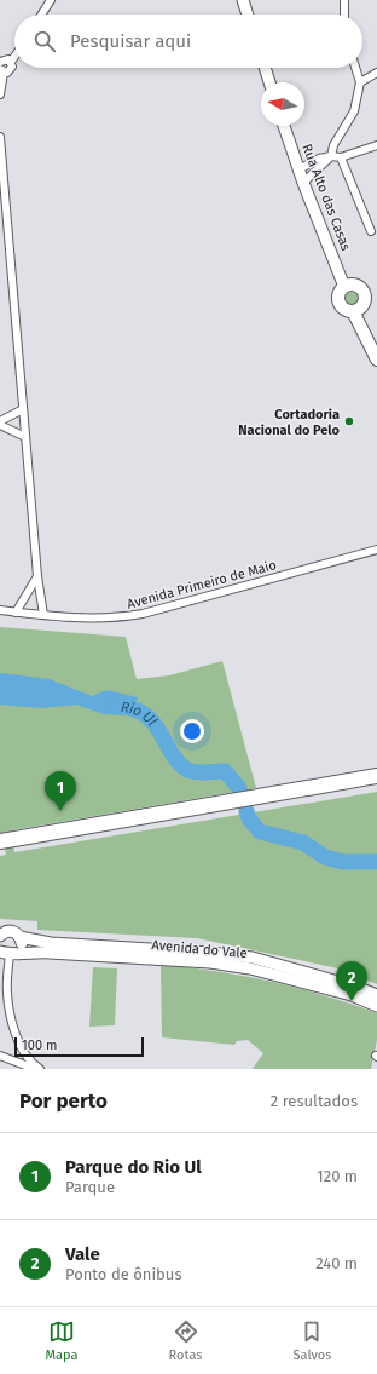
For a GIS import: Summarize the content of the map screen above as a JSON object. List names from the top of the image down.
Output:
{
  "streets": {
    "main road": ["Rua Alto das Casas", "Avenida do Vale"],
    "street": ["Avenida Primeiro de Maio"]
  },
  "water": ["Rio Ul"],
  "places": ["Cortadoria Nacional do Pelo"],
  "scale_bar": "100 m",
  "north": "left",
  "page": {
    "search": "Pesquisar aqui",
    "pins": ["1", "2"],
    "scale": "100 m",
    "heading": ["Por perto", "2 resultados"],
    "list": [
      {
        "mark": "1",
        "name": "Parque do Rio Ul",
        "note": "Parque",
        "value": "120 m"
      },
      {
        "mark": "2",
        "name": "Vale",
        "note": "Ponto de ônibus",
        "value": "240 m"
      }
    ],
    "nav": ["Mapa", "Rotas", "Salvos"]
  }
}
